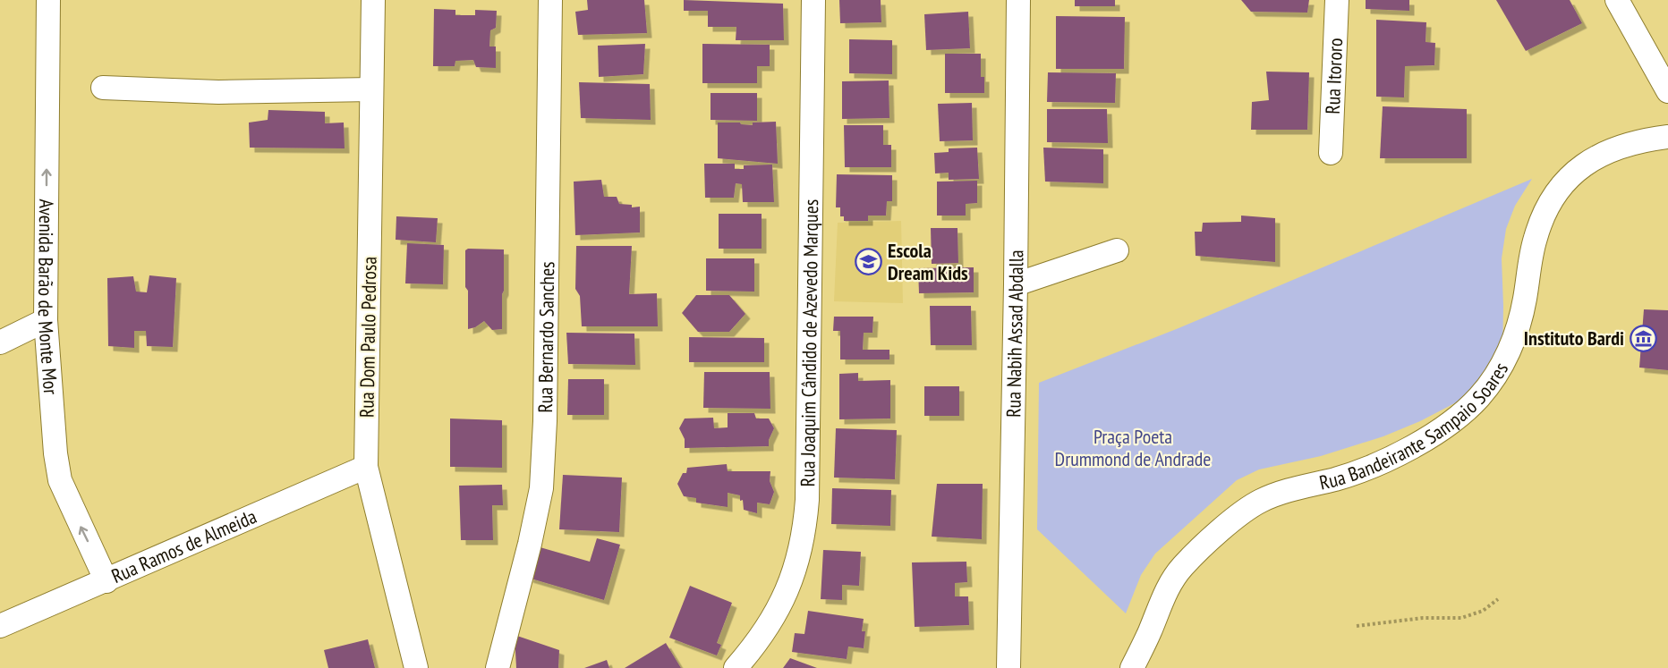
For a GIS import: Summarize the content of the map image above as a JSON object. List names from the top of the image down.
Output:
{
  "streets": {
    "street": [
      "Rua Itororo",
      "Avenida Barão de Monte Mor",
      "Rua Nabih Assad Abdalla",
      "Rua Dom Paulo Pedrosa",
      "Rua Bernardo Sanches",
      "Rua Joaquim Cândido de Azevedo Marques",
      "Rua Bandeirante Sampaio Soares",
      "Rua Ramos de Almeida"
    ]
  },
  "crossings": [
    ["Avenida Barão de Monte Mor", "Rua Ramos de Almeida"],
    ["Rua Dom Paulo Pedrosa", "Rua Ramos de Almeida"]
  ],
  "one_way": ["Avenida Barão de Monte Mor"],
  "parks": ["Praça Poeta Drummond de Andrade"],
  "places": {
    "school or university": ["Escola Dream Kids"],
    "museum": ["Instituto Bardi"]
  }
}
